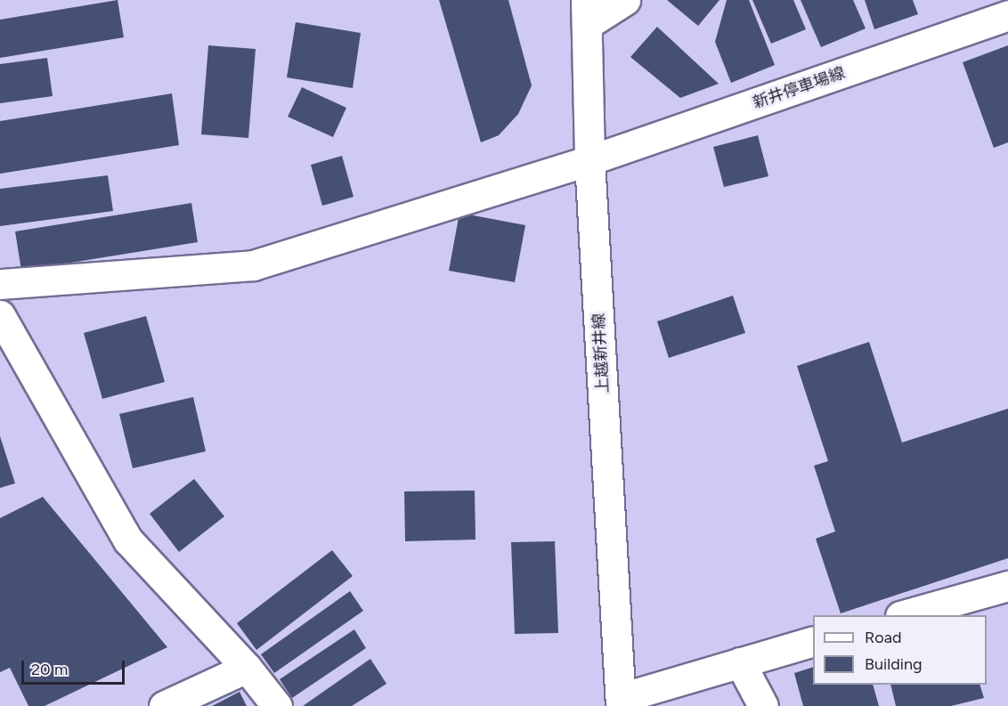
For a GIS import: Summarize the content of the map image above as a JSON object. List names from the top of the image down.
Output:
{
  "streets": {
    "street": ["新井停車場線", "上越新井線"]
  },
  "crossings": [
    ["新井停車場線", "上越新井線"]
  ],
  "legend": ["Road", "Building"],
  "scale_bar": "20 m"
}
